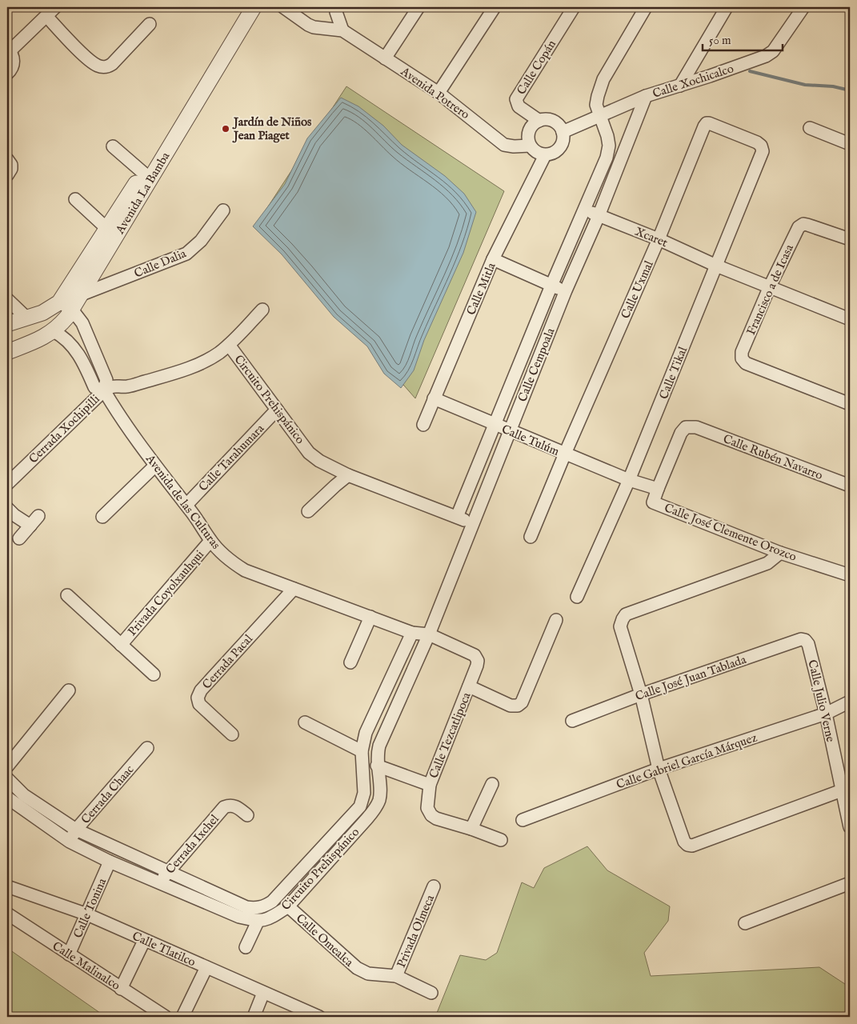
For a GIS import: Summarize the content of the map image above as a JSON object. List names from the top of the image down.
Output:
{
  "streets": {
    "street": [
      "Calle Copán",
      "Calle Xochicalco",
      "Avenida Potrero",
      "Avenida La Bamba",
      "Xcaret",
      "Calle Dalia",
      "Calle Mitla",
      "Calle Uxmal",
      "Francisco a de Icasa",
      "Calle Cempoala",
      "Calle Tikal",
      "Circuito Prehispánico",
      "Cerrada Xochipilli",
      "Calle Tulúm",
      "Calle Rubén Navarro",
      "Calle Tarahumara",
      "Avenida de las Culturas",
      "Calle José Clemente Orozco",
      "Privada Coyolxauhqui",
      "Cerrada Pacal",
      "Calle José Juan Tablada",
      "Calle Julio Verne",
      "Calle Tezcatlipoca",
      "Calle Gabriel García Márquez",
      "Cerrada Chaac",
      "Cerrada Ixchel",
      "Calle Tonina",
      "Privada Olmeca",
      "Calle Omealca",
      "Calle Tlatilco",
      "Calle Malinalco"
    ]
  },
  "crossings": [
    ["Calle Copán", "Calle Xochicalco"],
    ["Calle Copán", "Avenida Potrero"],
    ["Calle Copán", "Calle Mitla"],
    ["Calle Xochicalco", "Avenida Potrero"],
    ["Calle Xochicalco", "Calle Mitla"],
    ["Calle Xochicalco", "Calle Cempoala"],
    ["Avenida Potrero", "Calle Mitla"],
    ["Avenida La Bamba", "Calle Dalia"],
    ["Avenida La Bamba", "Avenida de las Culturas"],
    ["Xcaret", "Calle Uxmal"],
    ["Xcaret", "Francisco a de Icasa"],
    ["Xcaret", "Calle Cempoala"],
    ["Xcaret", "Calle Tikal"],
    ["Calle Mitla", "Calle Tulúm"],
    ["Calle Uxmal", "Calle Tikal"],
    ["Calle Uxmal", "Calle Tulúm"],
    ["Calle Cempoala", "Circuito Prehispánico"],
    ["Calle Cempoala", "Calle Tulúm"],
    ["Calle Cempoala", "Avenida de las Culturas"],
    ["Calle Tikal", "Calle Tulúm"],
    ["Calle Tikal", "Calle José Clemente Orozco"],
    ["Circuito Prehispánico", "Cerrada Xochipilli"],
    ["Circuito Prehispánico", "Calle Tarahumara"],
    ["Circuito Prehispánico", "Avenida de las Culturas"],
    ["Circuito Prehispánico", "Cerrada Chaac"],
    ["Circuito Prehispánico", "Cerrada Ixchel"],
    ["Circuito Prehispánico", "Calle Omealca"],
    ["Cerrada Xochipilli", "Avenida de las Culturas"],
    ["Calle Tulúm", "Calle José Clemente Orozco"],
    ["Calle Rubén Navarro", "Calle José Clemente Orozco"],
    ["Calle Tarahumara", "Avenida de las Culturas"],
    ["Avenida de las Culturas", "Privada Coyolxauhqui"],
    ["Avenida de las Culturas", "Cerrada Pacal"],
    ["Avenida de las Culturas", "Calle Tezcatlipoca"],
    ["Calle José Juan Tablada", "Calle Julio Verne"],
    ["Calle Julio Verne", "Calle Gabriel García Márquez"],
    ["Calle Tonina", "Calle Tlatilco"],
    ["Calle Tonina", "Calle Malinalco"],
    ["Privada Olmeca", "Calle Omealca"]
  ],
  "places": ["Jardín de Niños Jean Piaget"],
  "scale_bar": "50 m"
}
